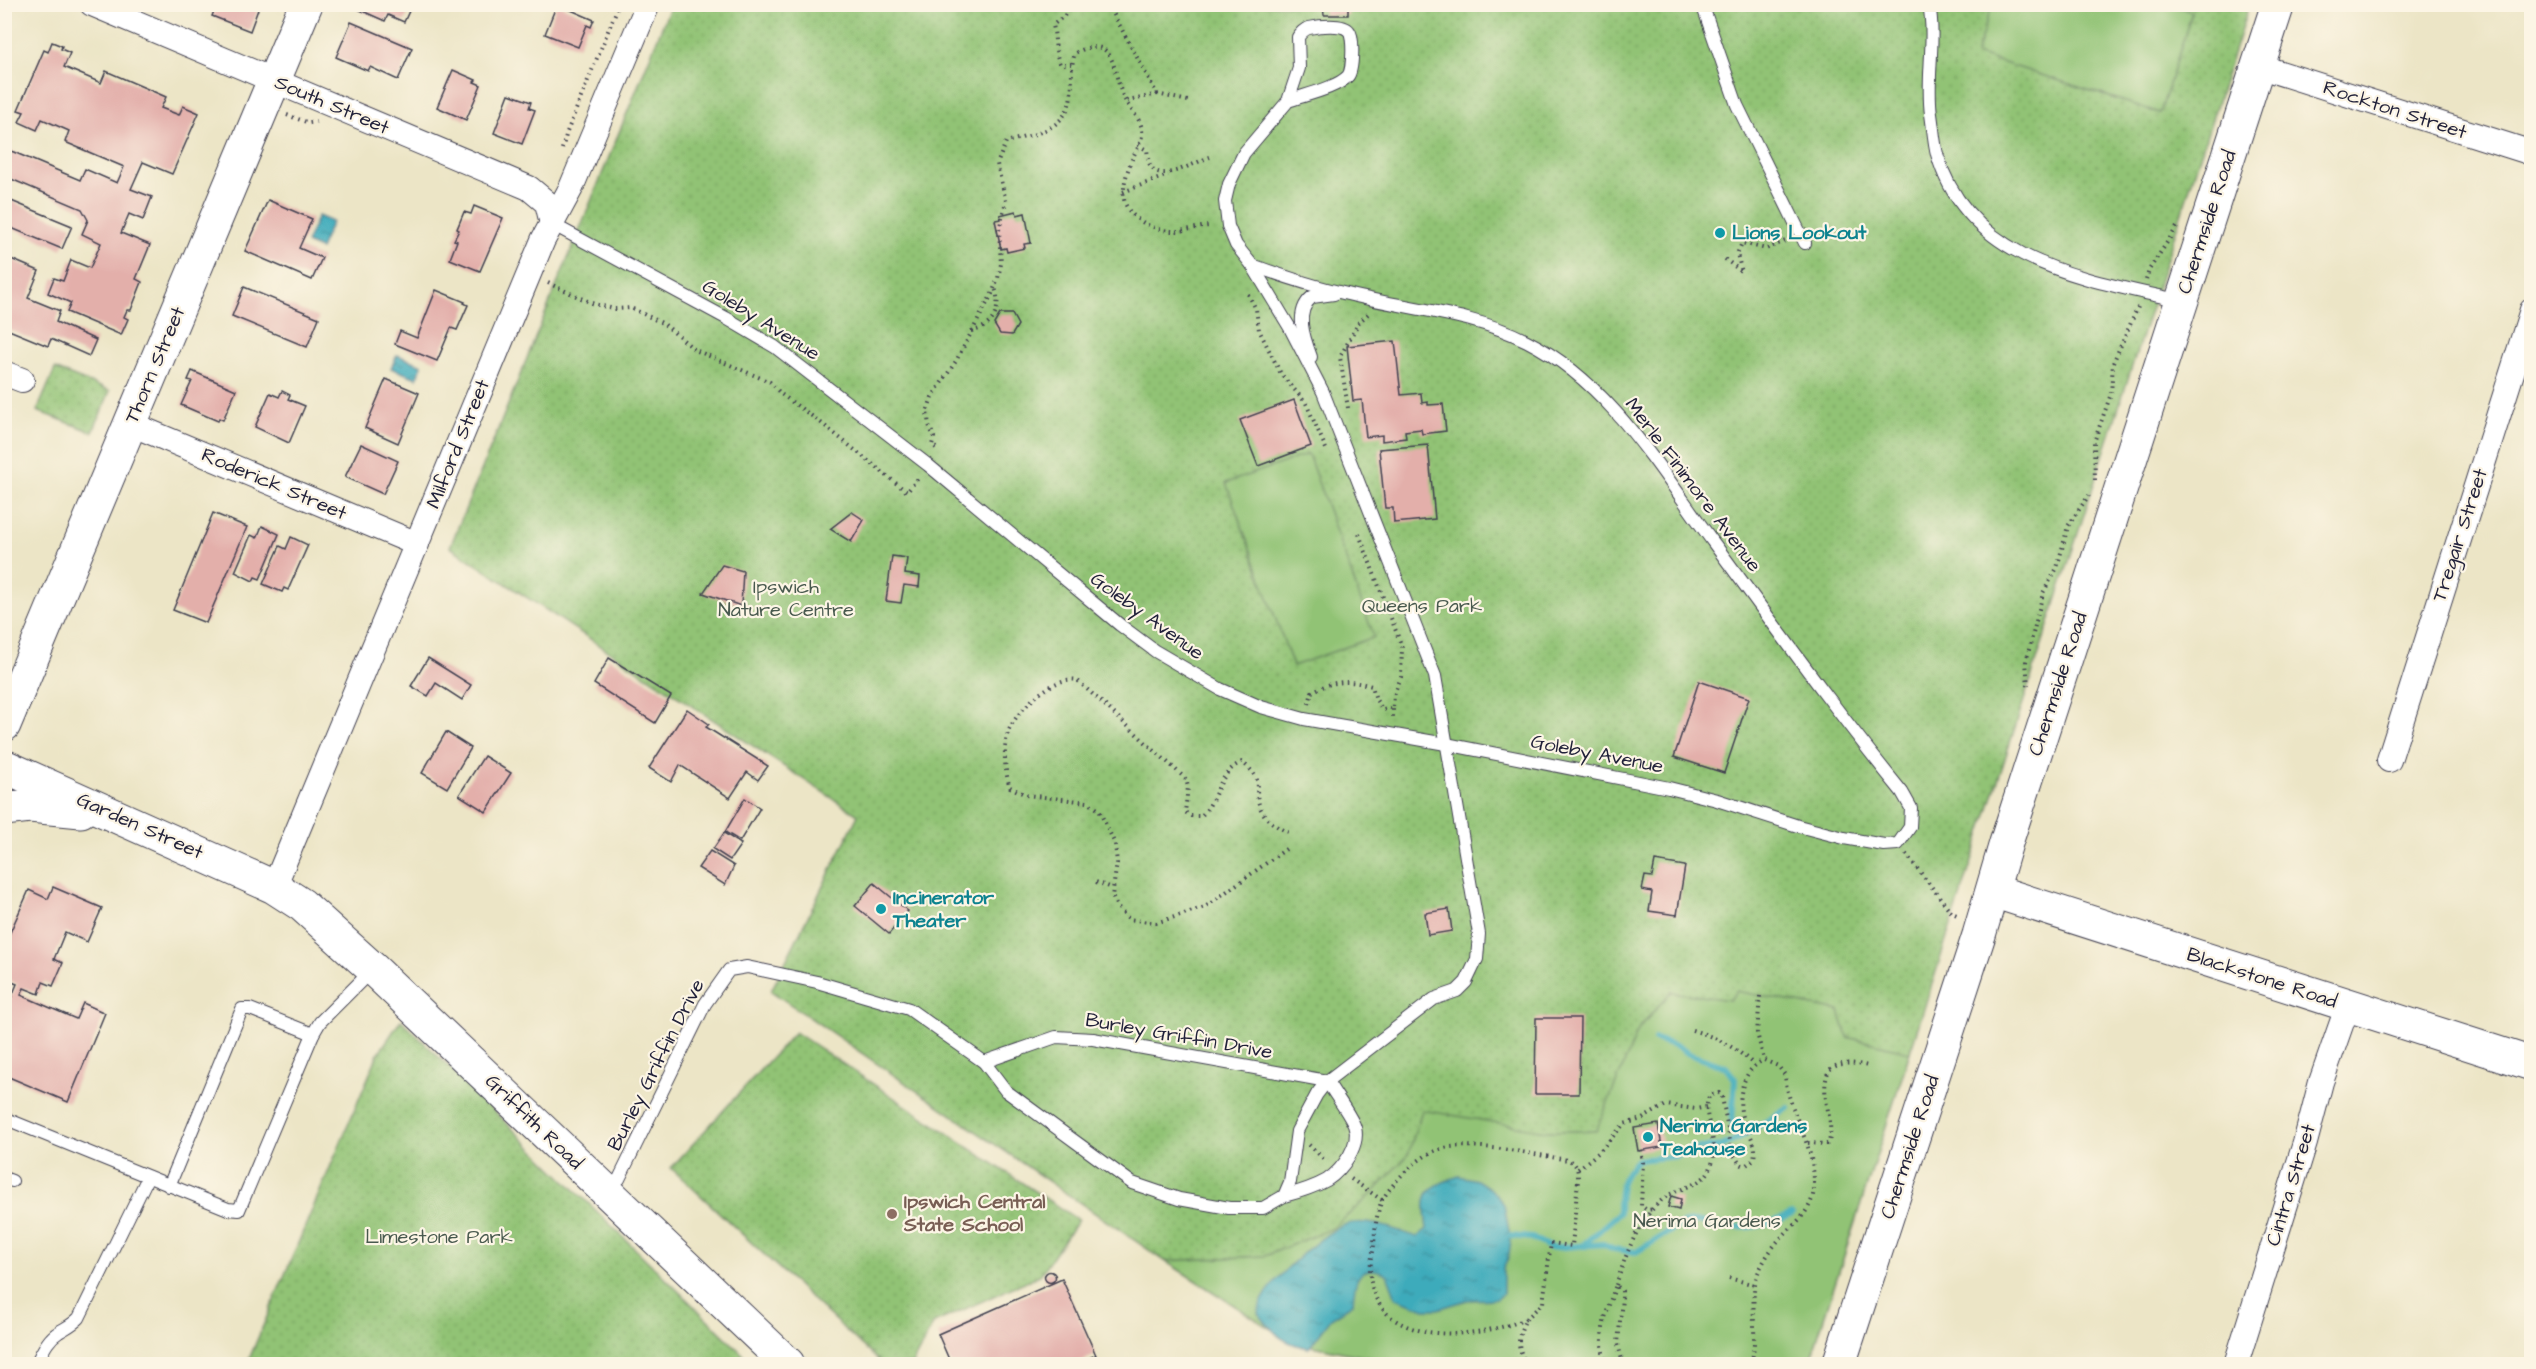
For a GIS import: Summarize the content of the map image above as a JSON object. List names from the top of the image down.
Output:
{
  "streets": {
    "main road": [
      "Chermside Road",
      "Thorn Street",
      "Garden Street",
      "Blackstone Road",
      "Griffith Road"
    ],
    "street": [
      "South Street",
      "Rockton Street",
      "Milford Street",
      "Roderick Street",
      "Tregair Street",
      "Cintra Street"
    ],
    "lane": ["Goleby Avenue", "Merle Finimore Avenue", "Burley Griffin Drive"]
  },
  "crossings": [
    ["South Street", "Goleby Avenue"],
    ["South Street", "Thorn Street"],
    ["South Street", "Milford Street"],
    ["Rockton Street", "Chermside Road"],
    ["Chermside Road", "Blackstone Road"],
    ["Goleby Avenue", "Milford Street"],
    ["Goleby Avenue", "Merle Finimore Avenue"],
    ["Thorn Street", "Roderick Street"],
    ["Milford Street", "Roderick Street"],
    ["Milford Street", "Garden Street"],
    ["Milford Street", "Griffith Road"],
    ["Merle Finimore Avenue", "Burley Griffin Drive"],
    ["Garden Street", "Griffith Road"],
    ["Blackstone Road", "Cintra Street"],
    ["Burley Griffin Drive", "Griffith Road"]
  ],
  "parks": [
    "Ipswich Nature Centre",
    "Queens Park",
    "Nerima Gardens",
    "Limestone Park"
  ],
  "places": [
    "Lions Lookout",
    "Incinerator Theater",
    "Nerima Gardens Teahouse",
    "Ipswich Central State School"
  ]
}
